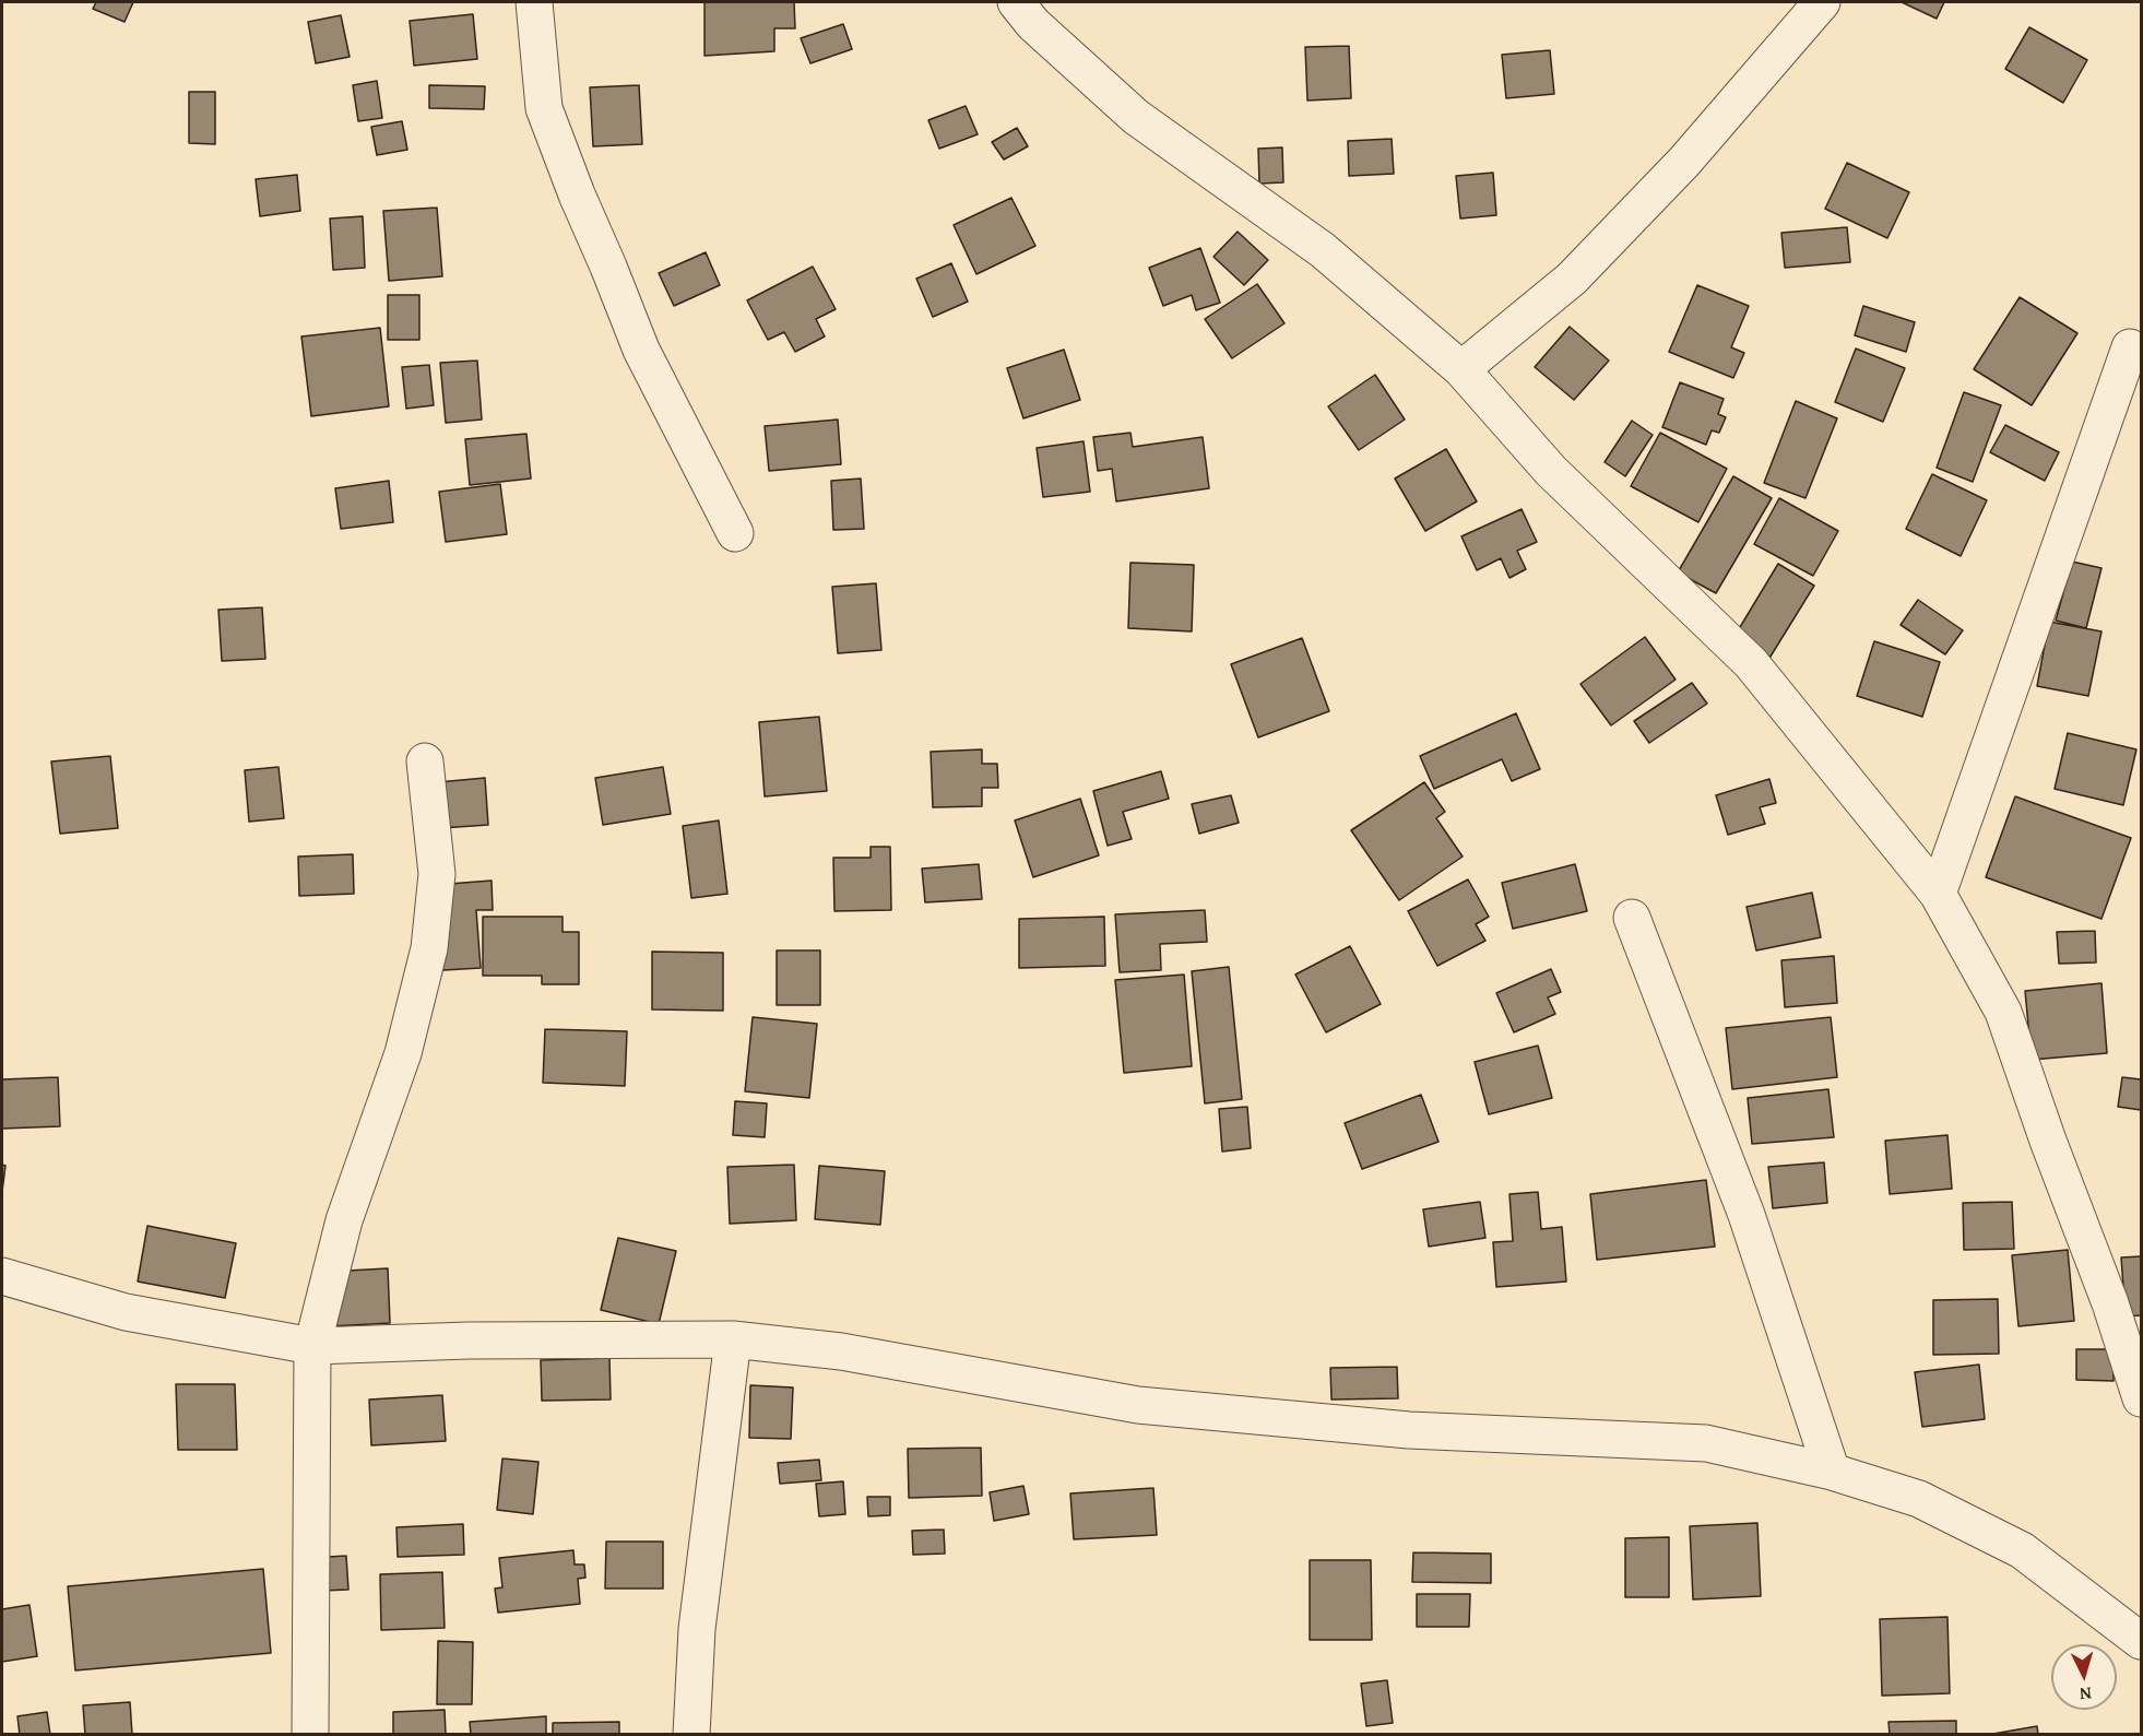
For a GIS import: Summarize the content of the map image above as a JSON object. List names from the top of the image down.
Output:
{
  "north": "bottom"
}
